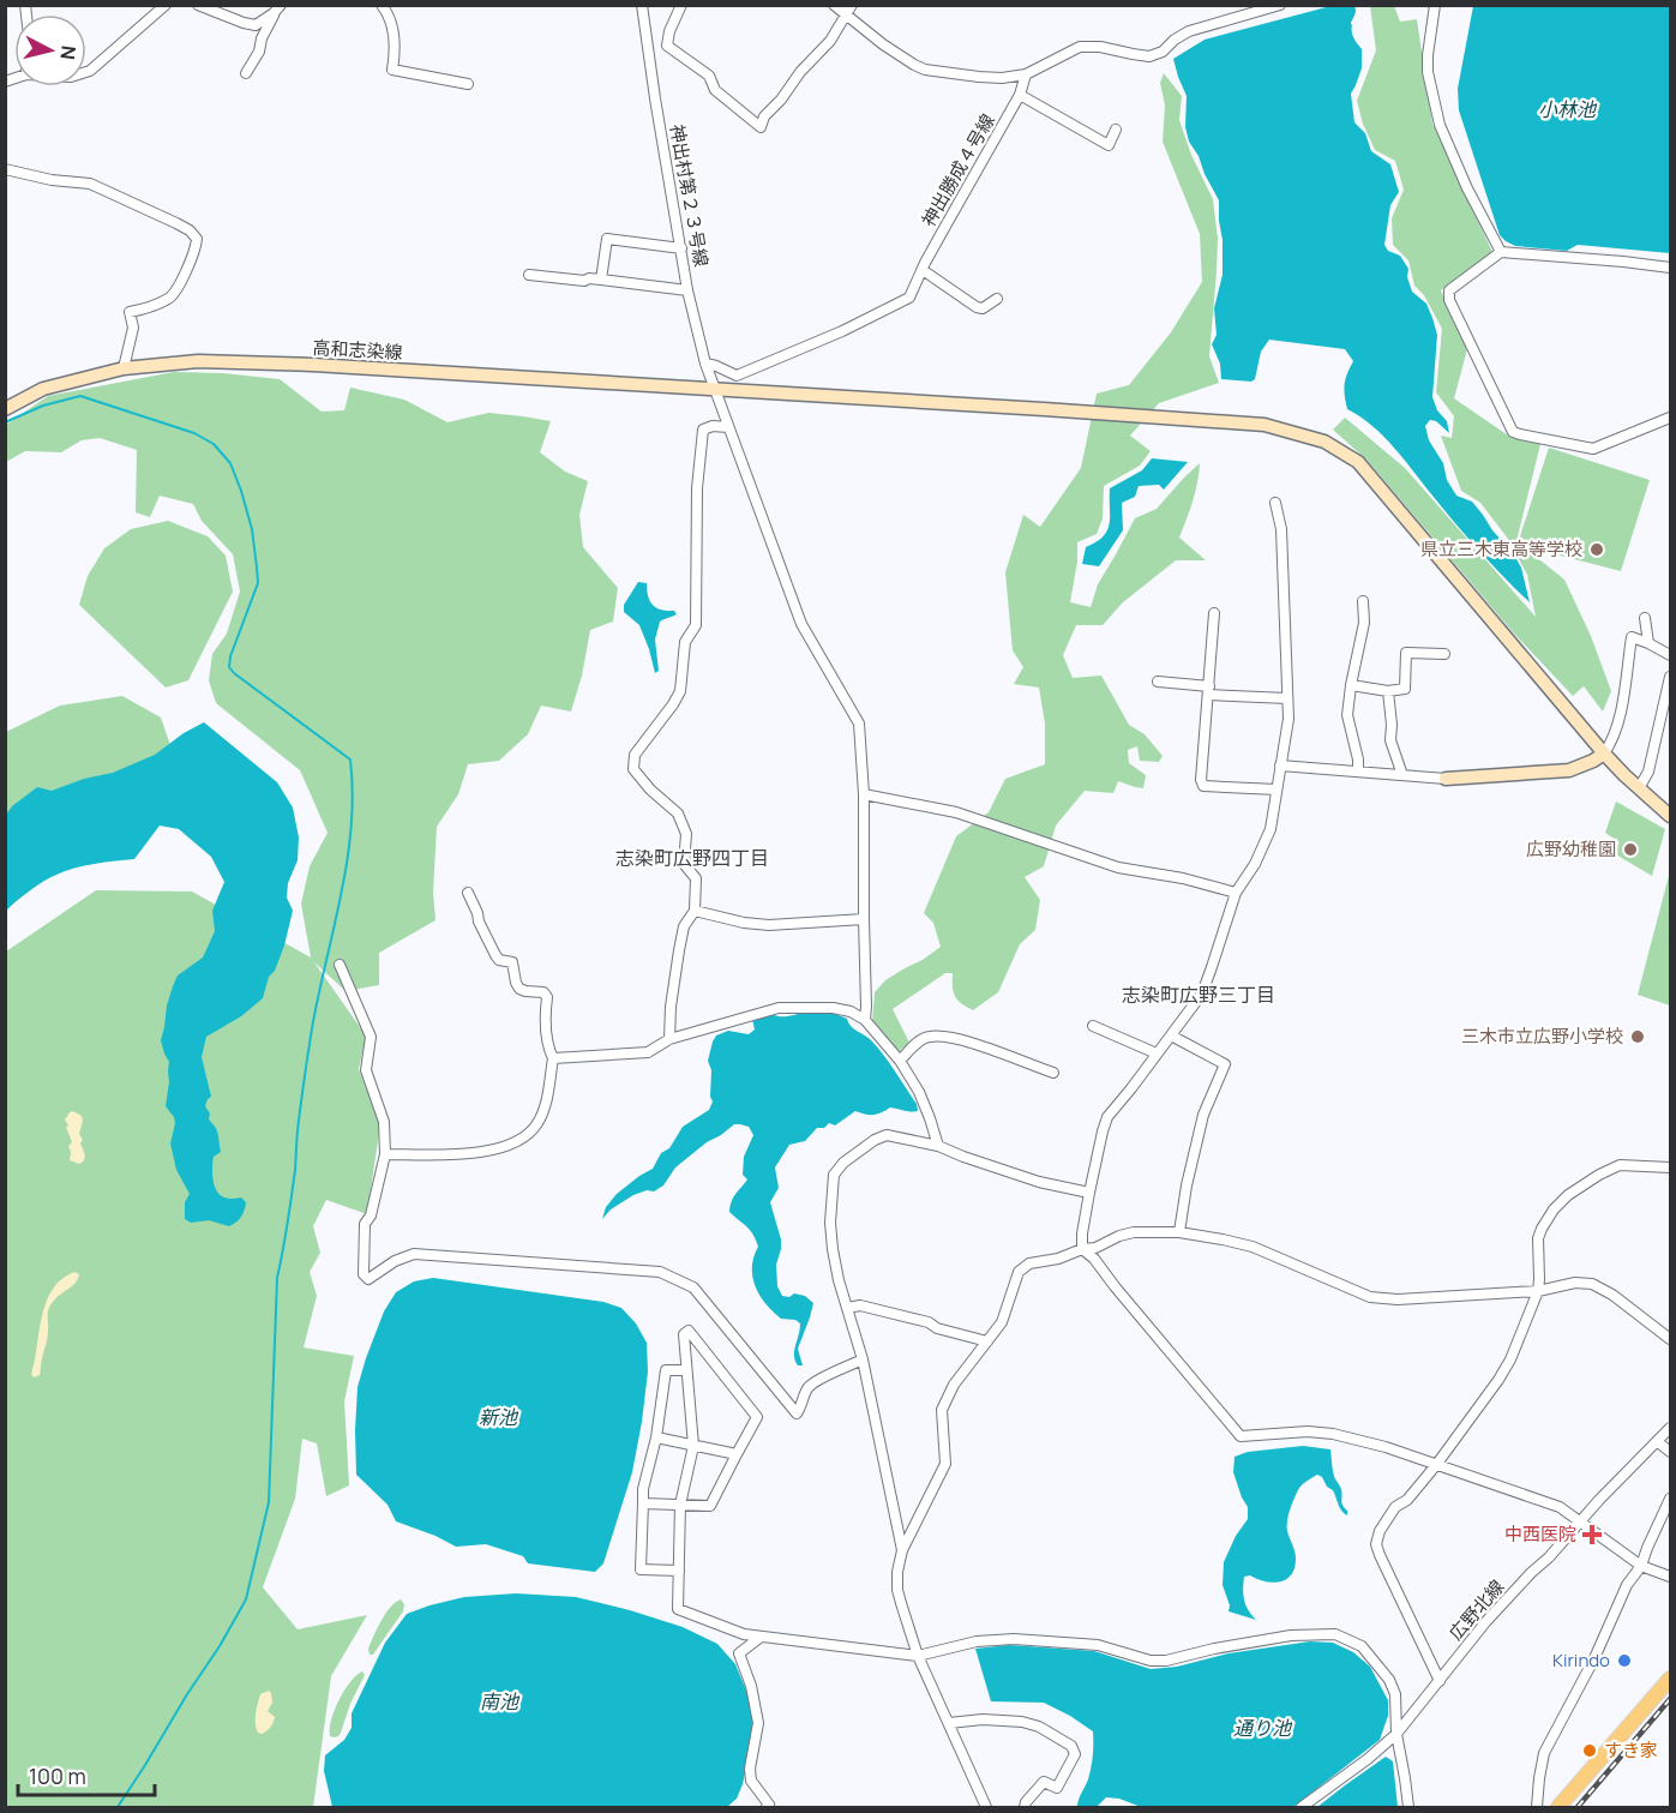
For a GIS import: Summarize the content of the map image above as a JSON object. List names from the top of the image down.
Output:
{
  "streets": {
    "street": [
      "神出勝成４号線",
      "神出村第２３号線",
      "高和志染線",
      "広野北線"
    ]
  },
  "crossings": [
    ["神出勝成４号線", "神出村第２３号線"],
    ["神出村第２３号線", "高和志染線"]
  ],
  "districts": ["志染町広野四丁目", "志染町広野三丁目"],
  "water": [
    "小林池",
    "新池",
    "南池",
    "通り池"
  ],
  "places": {
    "other": [
      "県立三木東高等学校",
      "広野幼稚園",
      "三木市立広野小学校",
      "Kirindo",
      "すき家"
    ],
    "health": ["中西医院"]
  },
  "scale_bar": "100 m",
  "north": "right"
}
